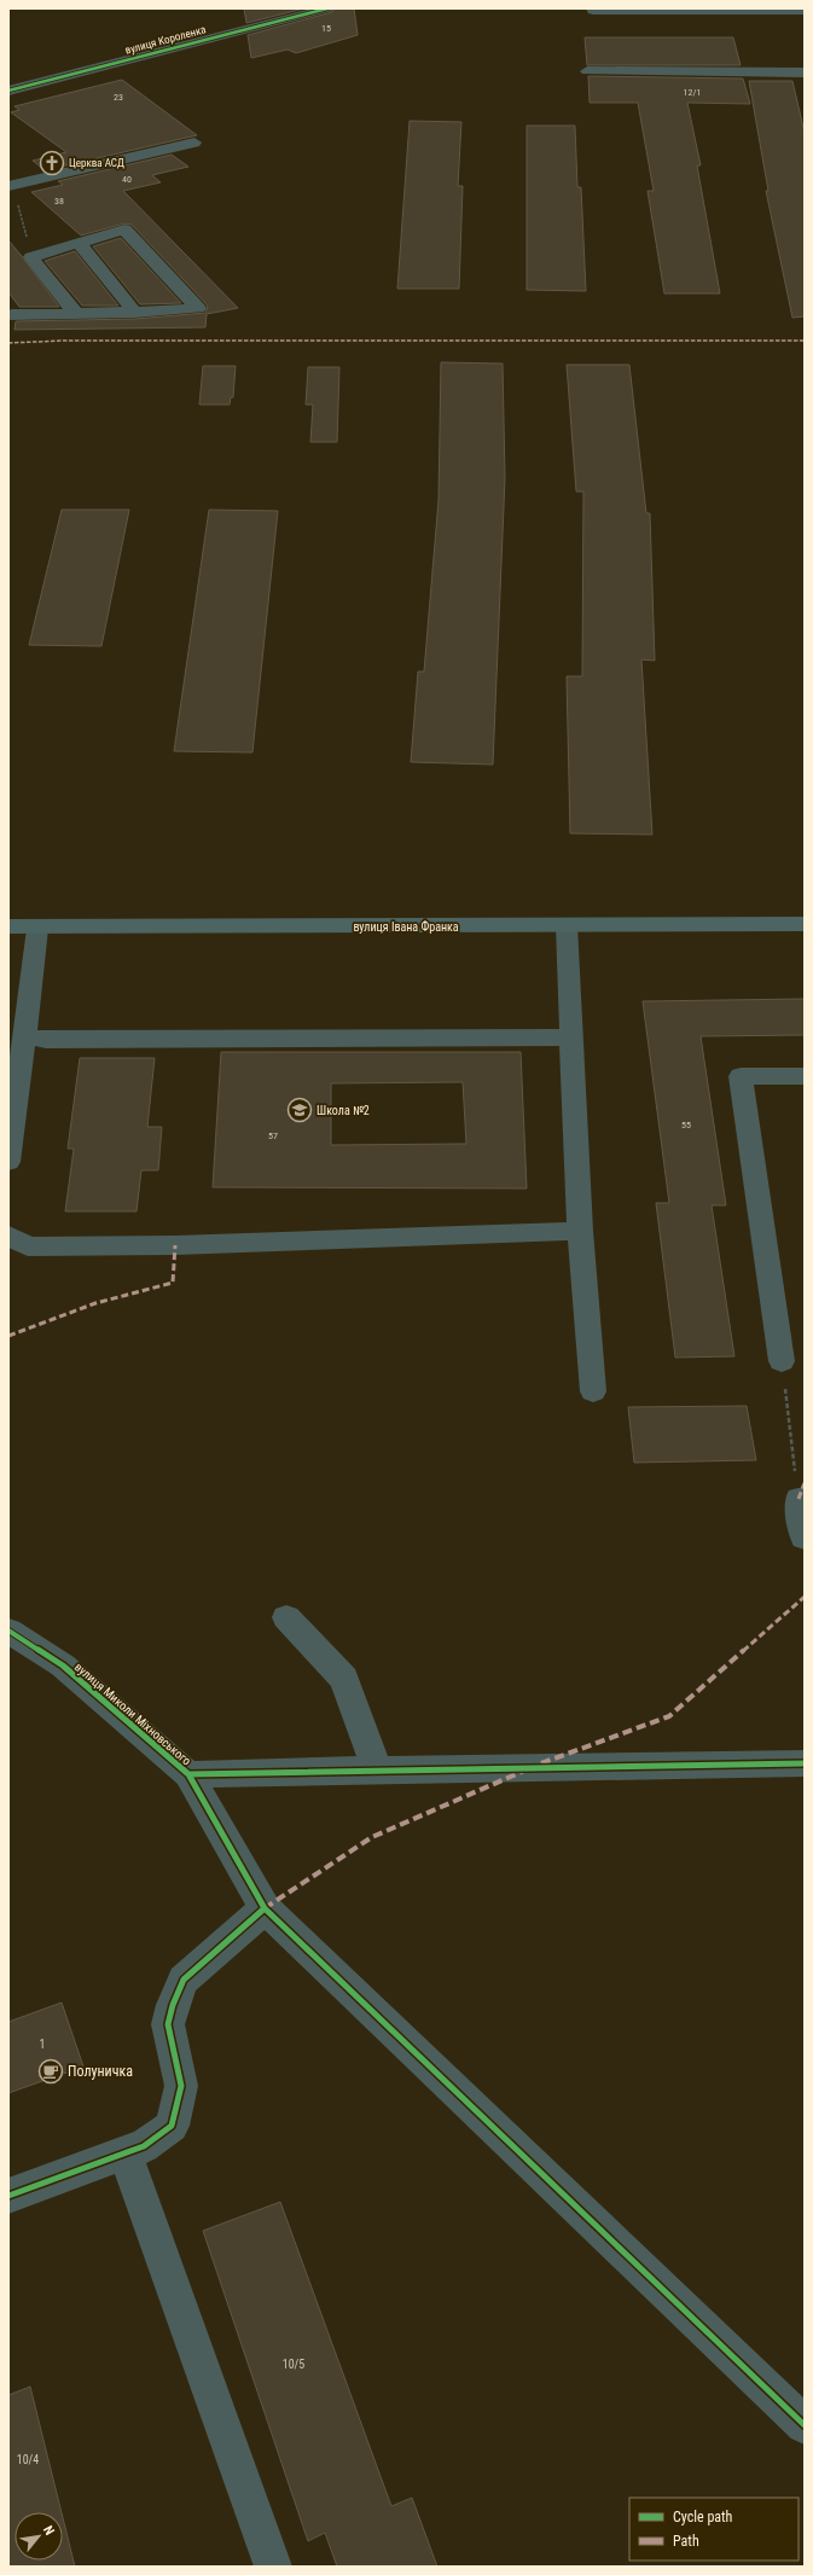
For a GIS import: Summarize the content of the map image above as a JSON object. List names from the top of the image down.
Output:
{
  "streets": {
    "main road": ["вулиця Івана Франка"],
    "street": ["вулиця Короленка", "вулиця Миколи Міхновського"]
  },
  "places": {
    "church": ["Церква АСД"],
    "school or university": ["Школа №2"],
    "cafe": ["Полуничка"]
  },
  "house_numbers": [
    "15",
    "12/1",
    "23",
    "40",
    "38",
    "55",
    "57",
    "1",
    "10/5",
    "10/4"
  ],
  "legend": ["Cycle path", "Path"],
  "north": "top right"
}
